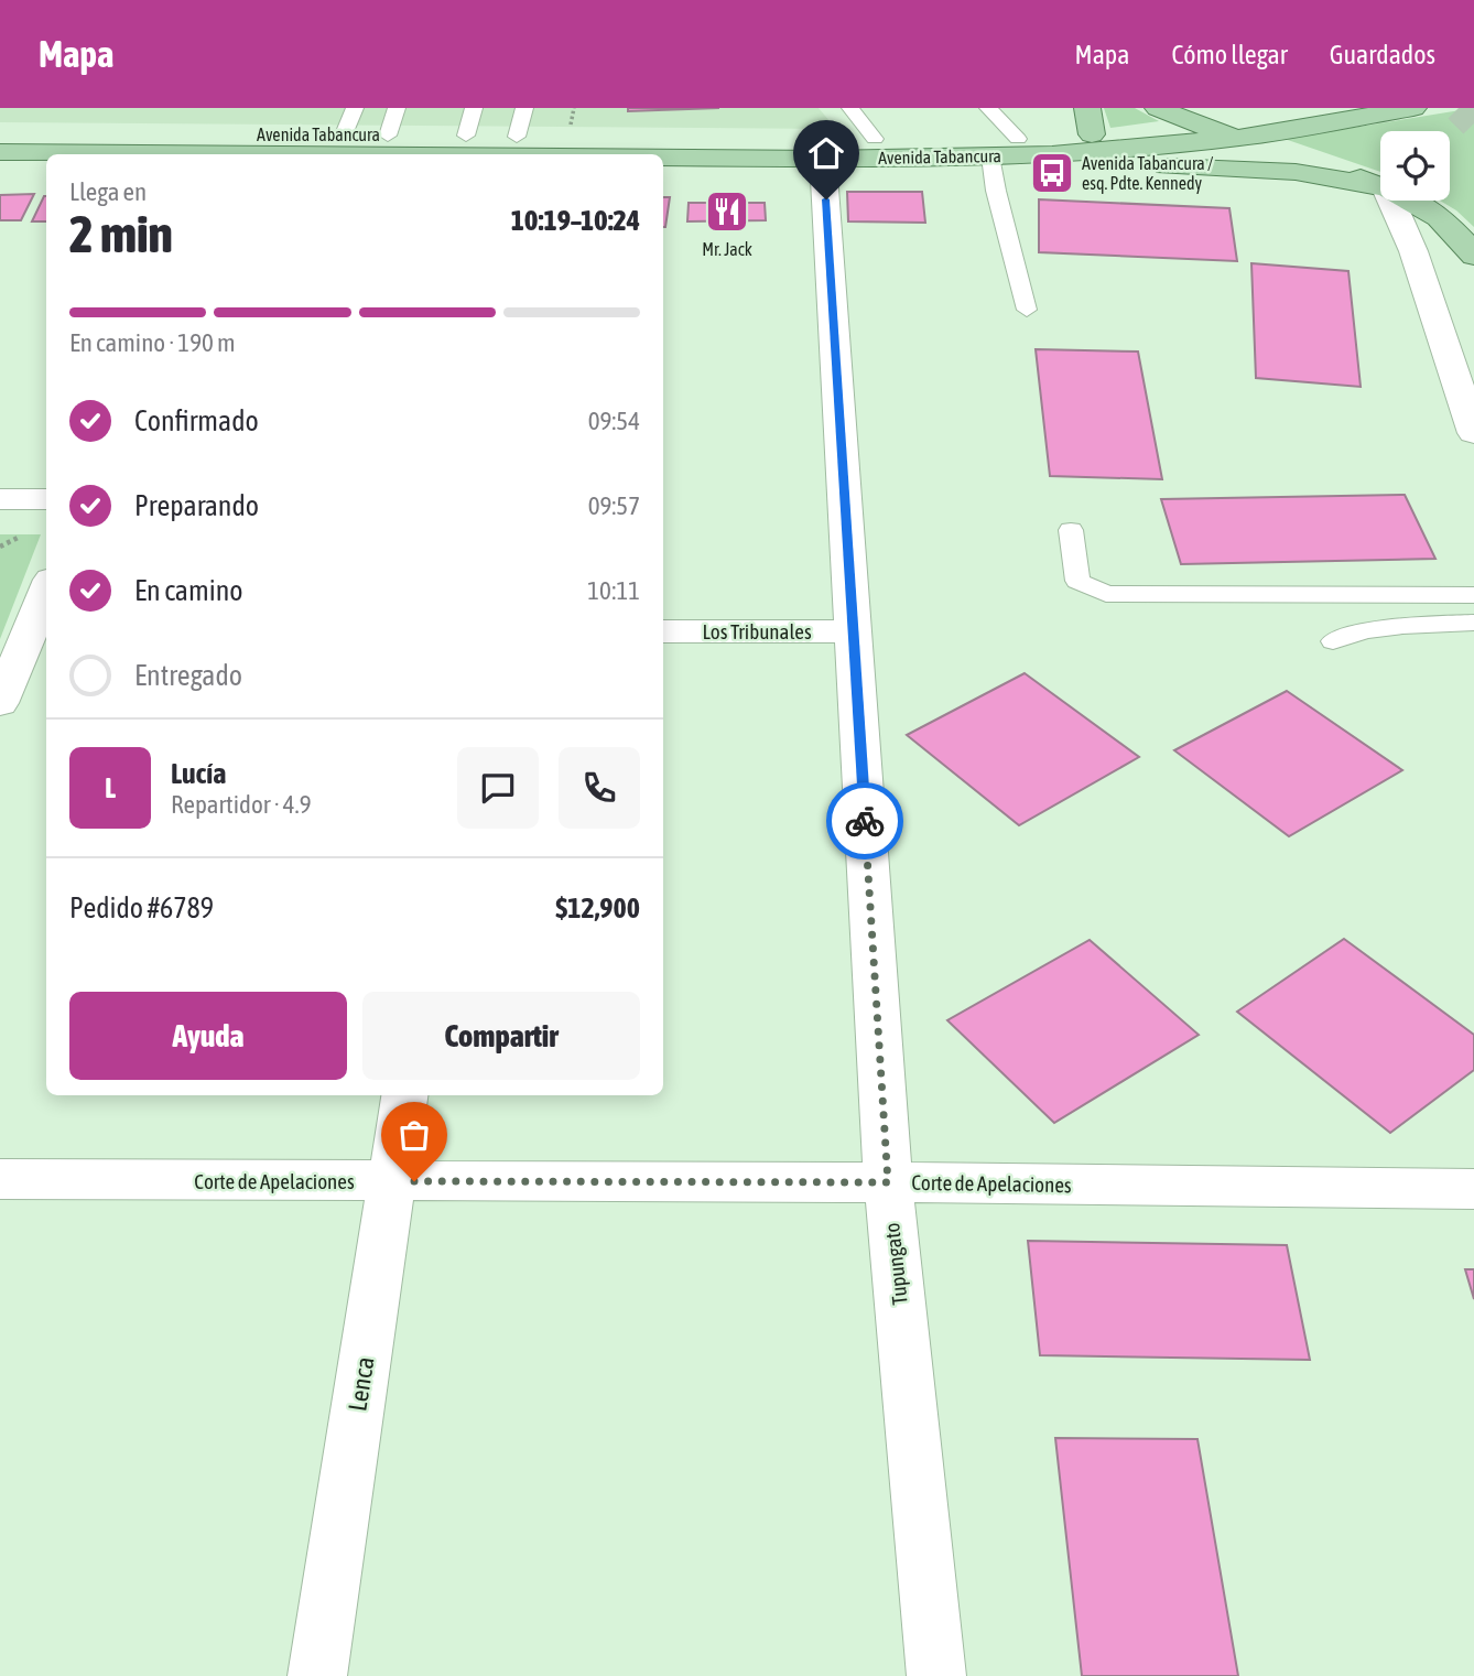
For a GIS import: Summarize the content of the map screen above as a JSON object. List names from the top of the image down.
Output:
{
  "streets": {
    "main road": ["Avenida Tabancura"],
    "street": [
      "Los Tribunales",
      "Corte de Apelaciones",
      "Tupungato",
      "Lenca"
    ]
  },
  "crossings": [
    ["Avenida Tabancura", "Tupungato"],
    ["Los Tribunales", "Tupungato"],
    ["Corte de Apelaciones", "Tupungato"],
    ["Corte de Apelaciones", "Lenca"]
  ],
  "places": {
    "bus stop": ["Avenida Tabancura / esq. Pdte. Kennedy"],
    "restaurant": ["Mr. Jack"]
  },
  "page": {
    "header": "Mapa",
    "nav": ["Mapa", "Cómo llegar", "Guardados"],
    "heading": ["2 min", "Llega en", "10:19–10:24"],
    "panel": [
      "Lucía",
      "Repartidor · 4.9",
      "Pedido #6789",
      "$12,900"
    ],
    "bar": "En camino · 190 m",
    "list": [
      ["Confirmado", "09:54"],
      ["Preparando", "09:57"],
      ["En camino", "10:11"],
      "Entregado"
    ],
    "round": "L",
    "buttons": ["Ayuda", "Compartir"]
  }
}
